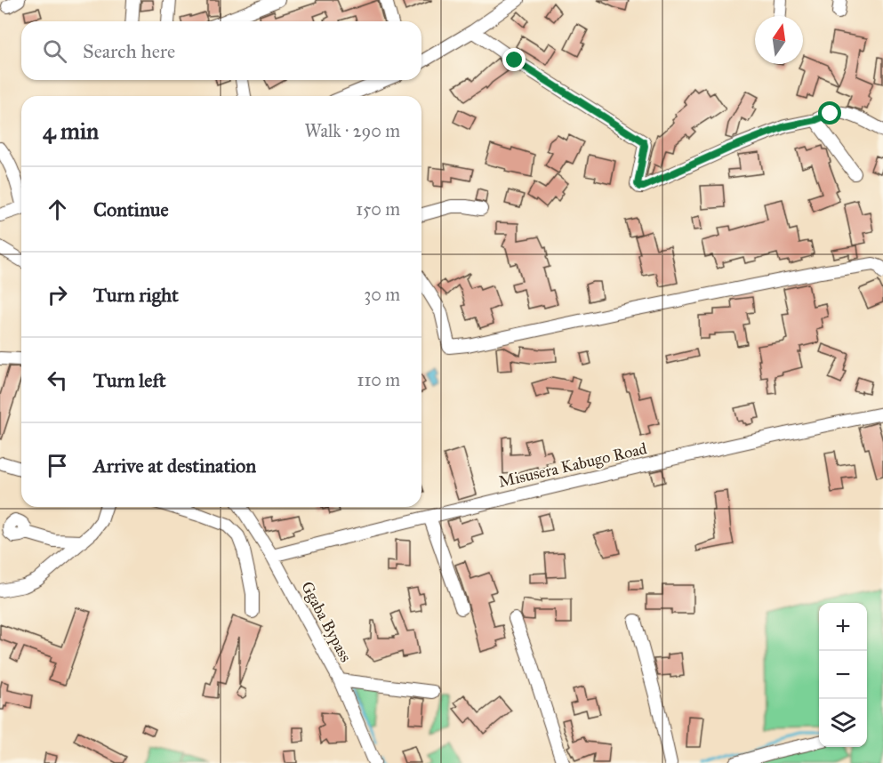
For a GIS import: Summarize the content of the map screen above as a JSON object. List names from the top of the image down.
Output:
{
  "streets": {
    "street": ["Misusera Kabugo Road", "Ggaba Bypass"]
  },
  "crossings": [
    ["Misusera Kabugo Road", "Ggaba Bypass"]
  ],
  "north": "top",
  "page": {
    "search": "Search here",
    "heading": ["4 min", "Walk · 290 m"],
    "list": [
      ["Continue", "150 m"],
      ["Turn right", "30 m"],
      ["Turn left", "110 m"],
      "Arrive at destination"
    ],
    "map_buttons": ["+", "−"]
  }
}
